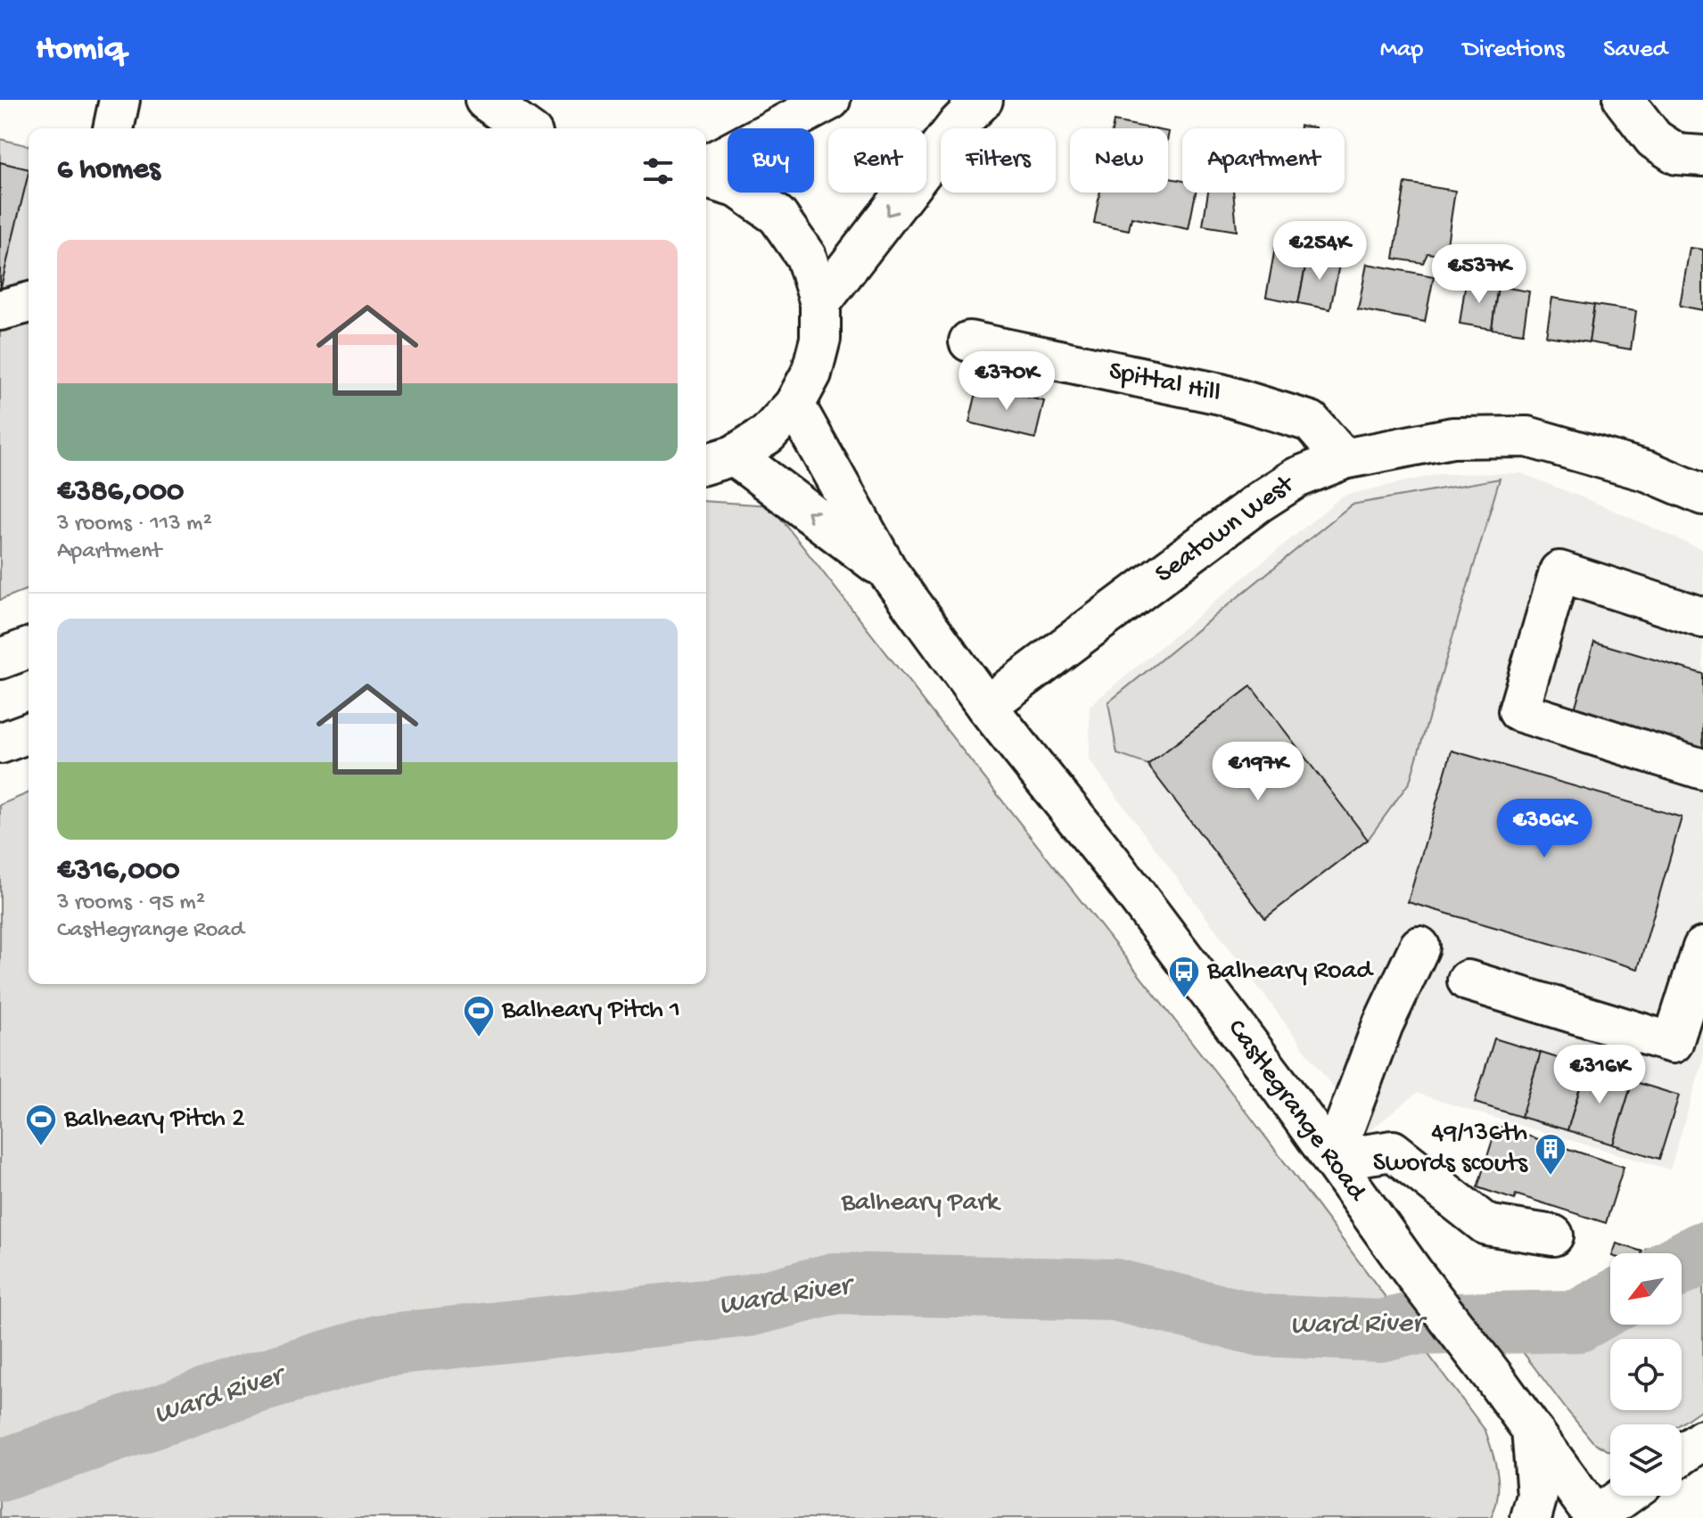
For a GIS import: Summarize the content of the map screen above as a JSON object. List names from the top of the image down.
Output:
{
  "streets": {
    "main road": ["Spittal Hill", "Seatown West", "Castlegrange Road"]
  },
  "crossings": [
    ["Spittal Hill", "Seatown West"],
    ["Seatown West", "Castlegrange Road"]
  ],
  "water": ["Ward River"],
  "parks": ["Balheary Park"],
  "places": {
    "bus stop": ["Balheary Road"],
    "sports": ["Balheary Pitch 1", "Balheary Pitch 2"],
    "building": ["49/136th Swords scouts"]
  },
  "north": "bottom left",
  "page": {
    "header": "Homiq",
    "nav": ["Map", "Directions", "Saved"],
    "chip": [
      "Buy",
      "Rent",
      "Filters",
      "New",
      "Apartment"
    ],
    "heading": "6 homes",
    "list": [
      {
        "name": "€386,000",
        "note": "3 rooms · 113 m² · Apartment"
      },
      {
        "name": "€316,000",
        "note": "3 rooms · 95 m² · Castlegrange Road"
      }
    ],
    "price": [
      "€254K",
      "€537K",
      "€370K",
      "€197K",
      "€386K",
      "€316K"
    ]
  }
}
